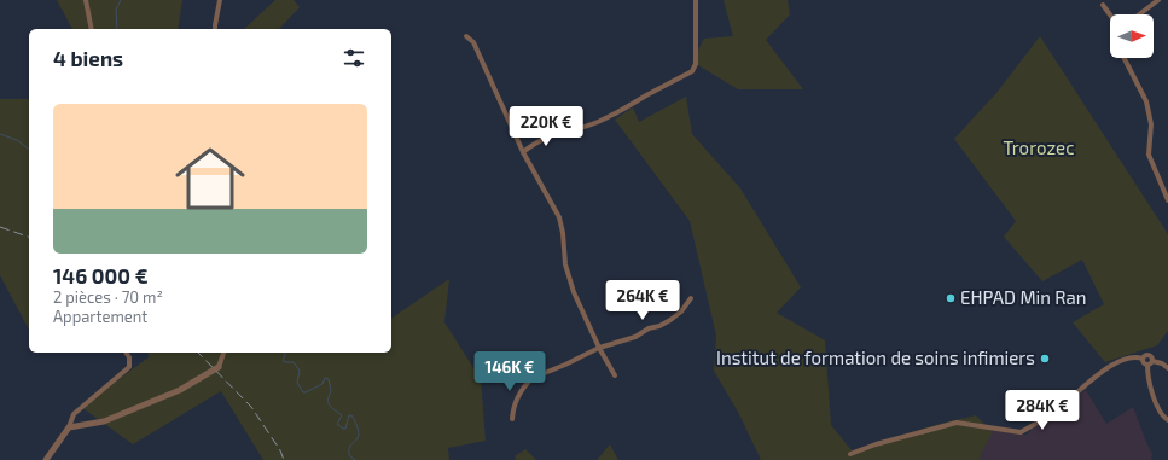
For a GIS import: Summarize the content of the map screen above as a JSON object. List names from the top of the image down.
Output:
{
  "parks": ["Trorozec"],
  "places": ["EHPAD Min Ran", "Institut de formation de soins infimiers"],
  "north": "right",
  "page": {
    "heading": "4 biens",
    "list": [
      {
        "name": "146 000 €",
        "note": "2 pièces · 70 m² · Appartement"
      }
    ],
    "price": [
      "220K €",
      "264K €",
      "146K €",
      "284K €"
    ]
  }
}
